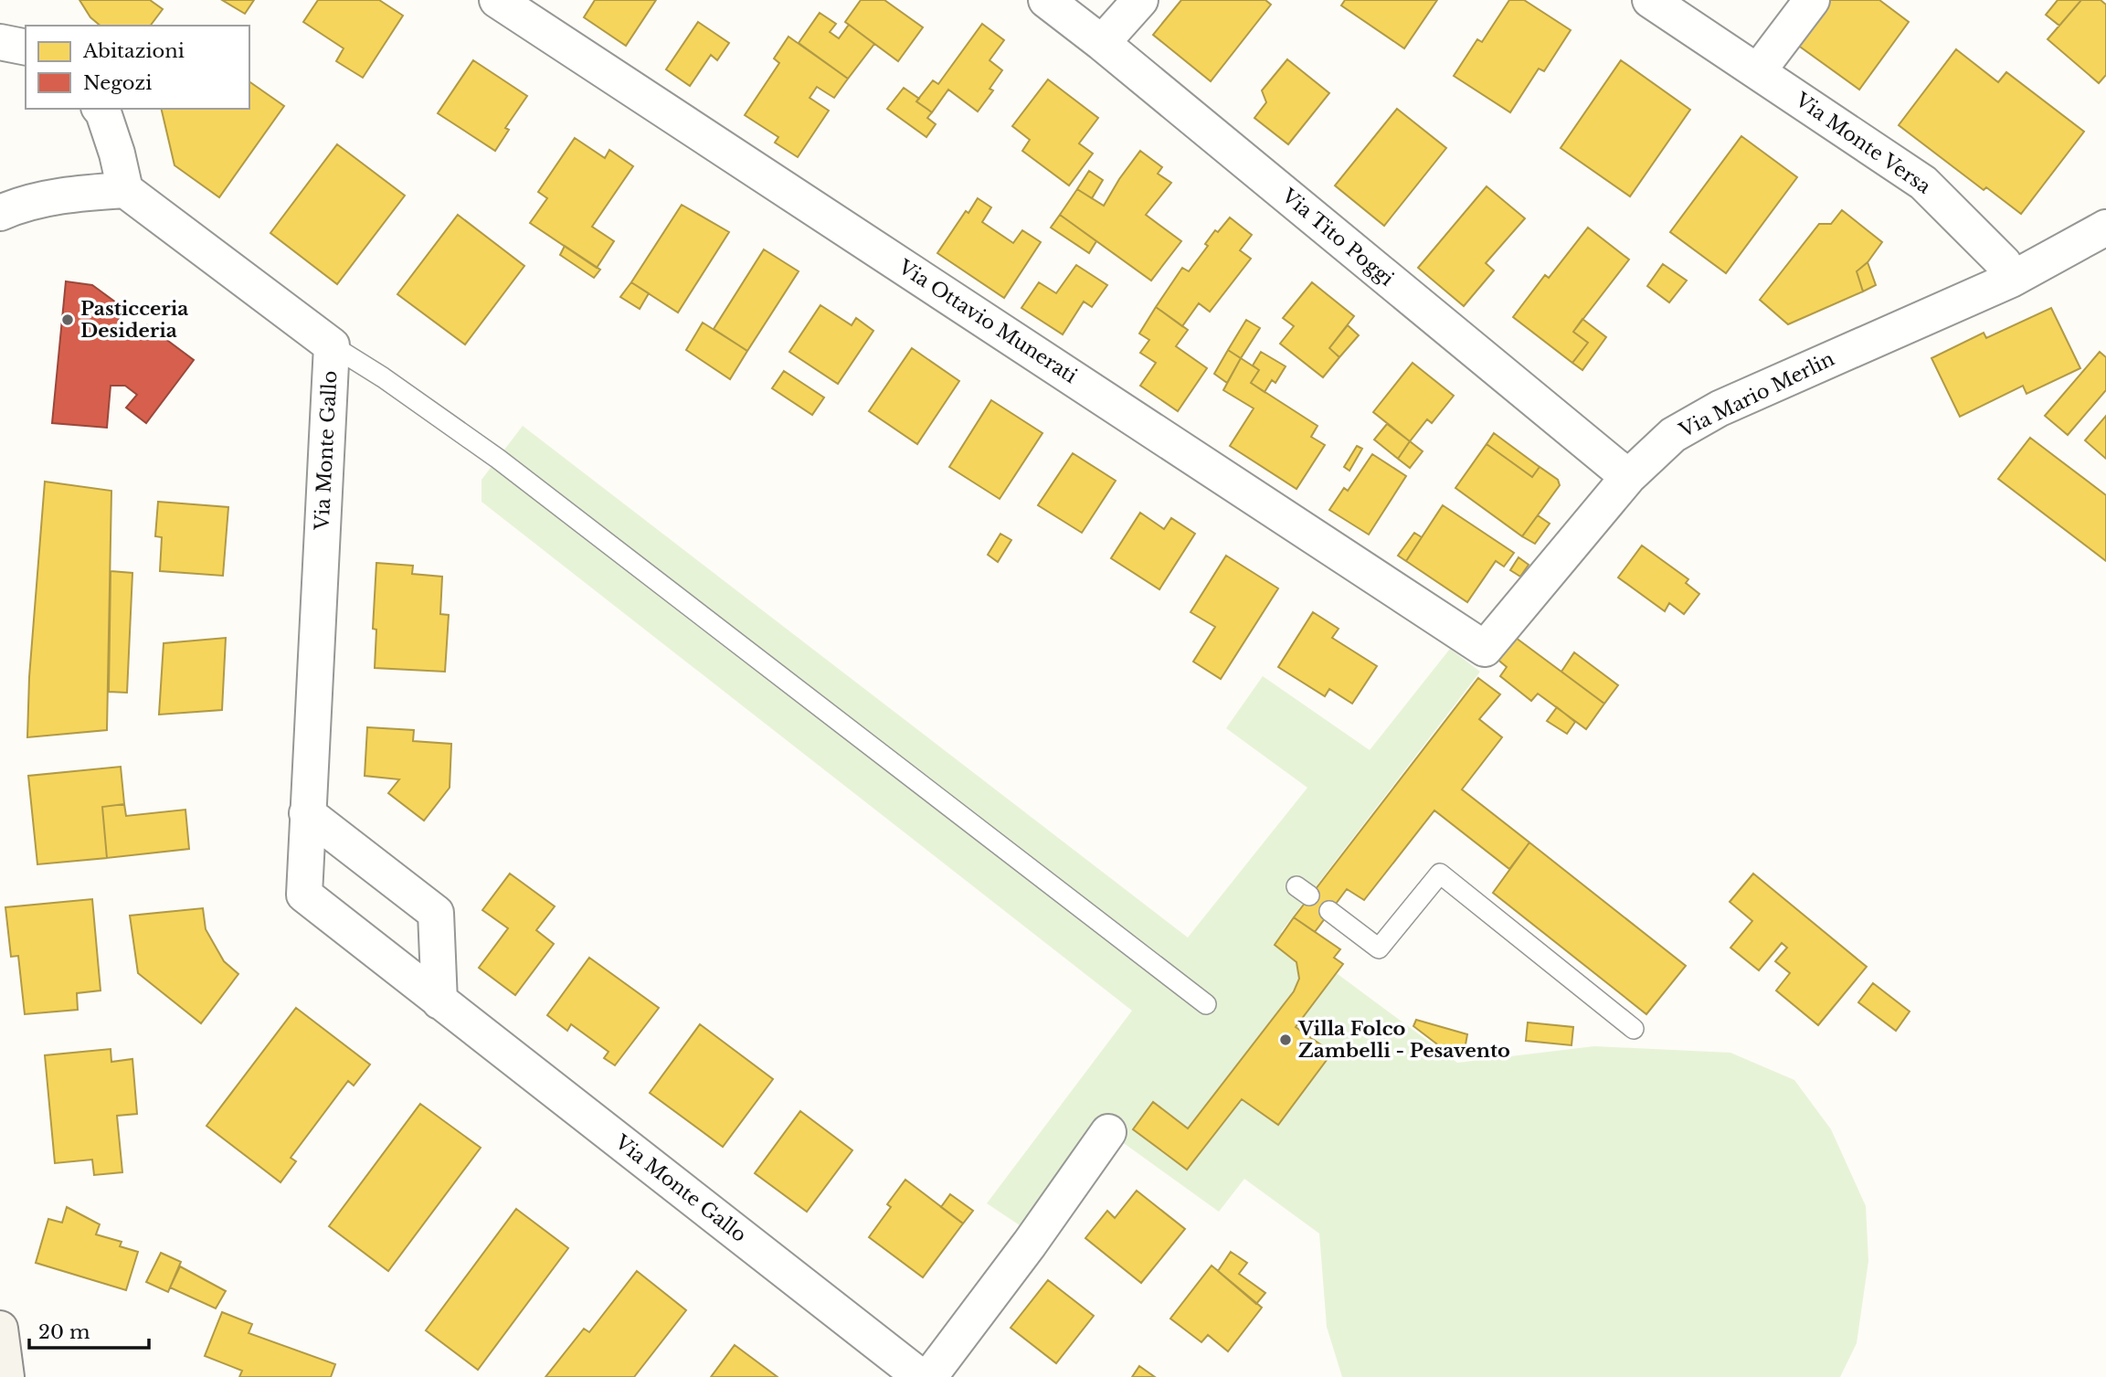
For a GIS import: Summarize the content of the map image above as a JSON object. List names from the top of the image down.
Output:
{
  "streets": {
    "street": [
      "Via Monte Versa",
      "Via Tito Poggi",
      "Via Ottavio Munerati",
      "Via Mario Merlin",
      "Via Monte Gallo"
    ]
  },
  "crossings": [
    ["Via Monte Versa", "Via Mario Merlin"],
    ["Via Tito Poggi", "Via Mario Merlin"],
    ["Via Ottavio Munerati", "Via Mario Merlin"]
  ],
  "places": ["Pasticceria Desideria", "Villa Folco Zambelli - Pesavento"],
  "legend": ["Abitazioni", "Negozi"],
  "scale_bar": "20 m"
}
